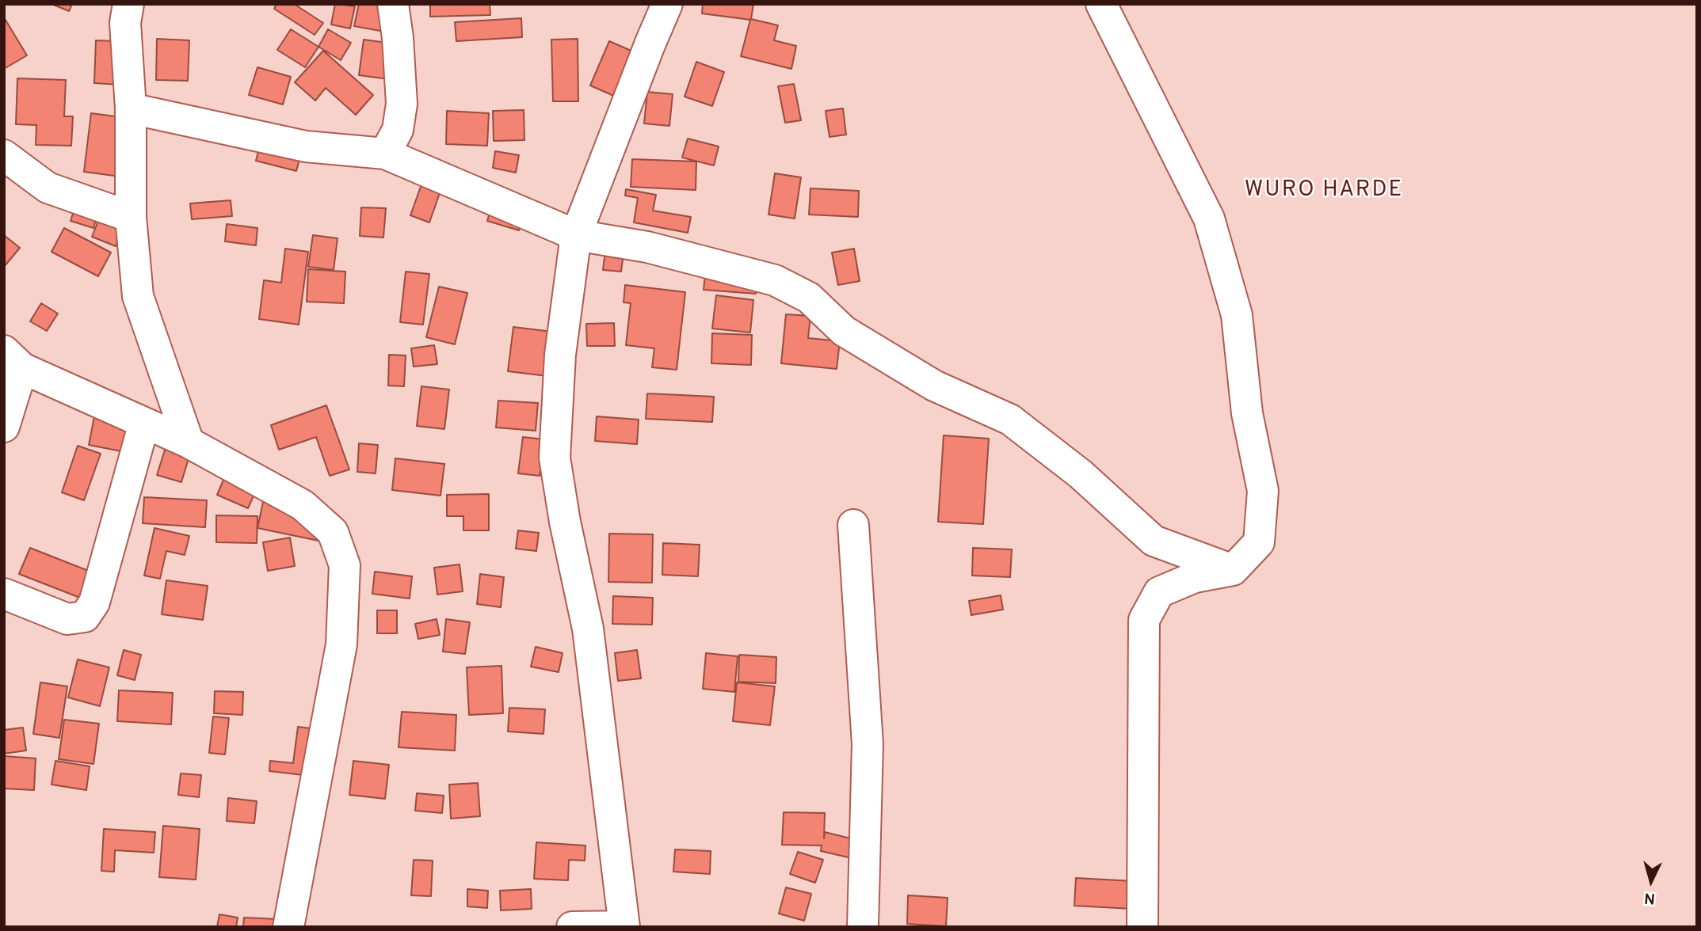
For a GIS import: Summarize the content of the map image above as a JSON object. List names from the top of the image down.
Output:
{
  "districts": ["WURO HARDE"],
  "north": "bottom"
}
